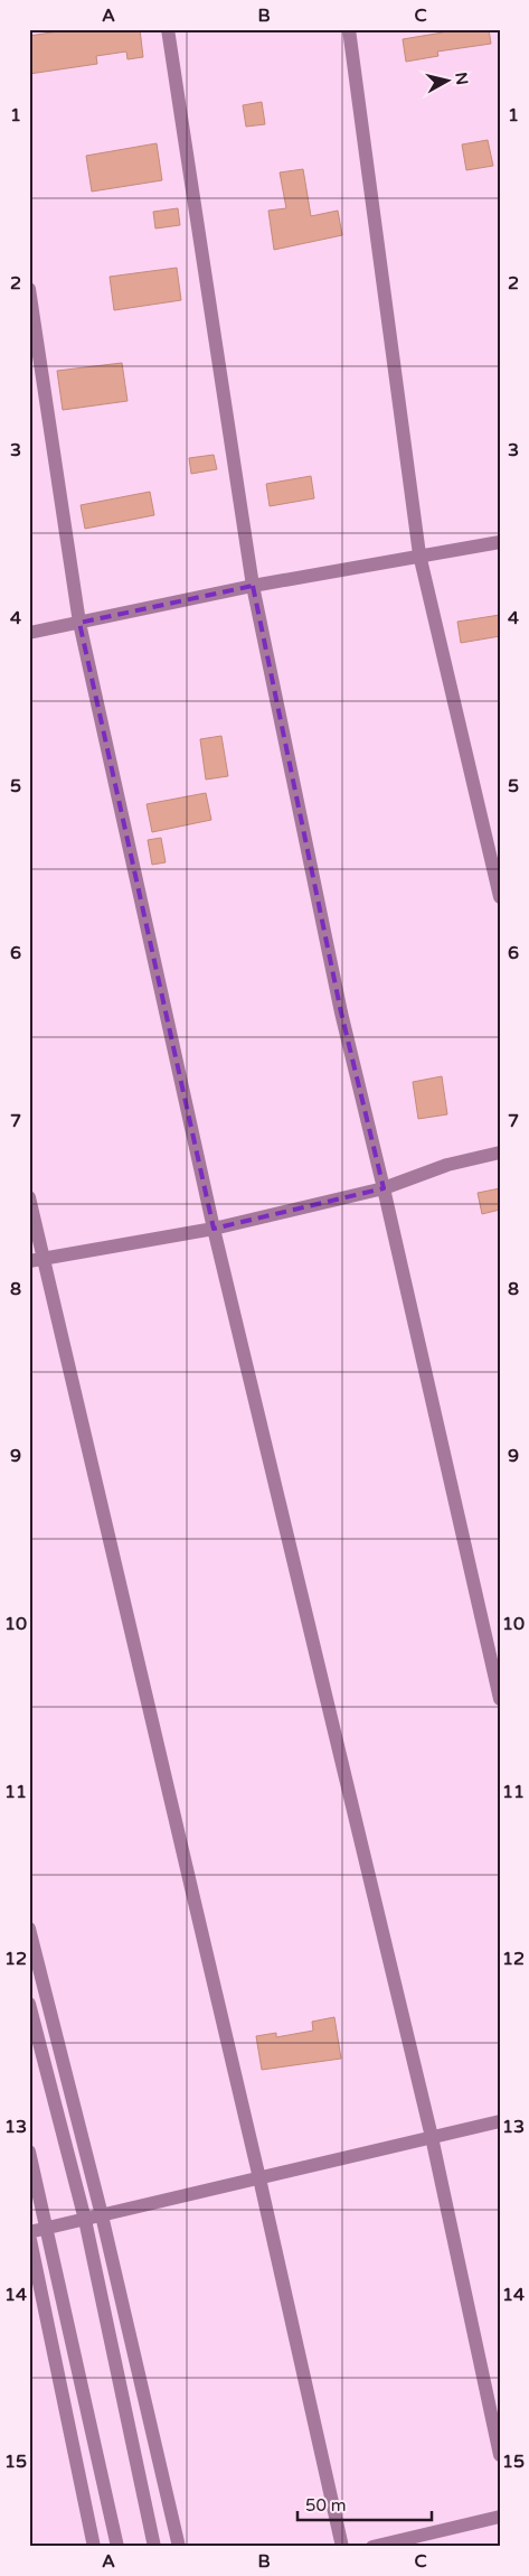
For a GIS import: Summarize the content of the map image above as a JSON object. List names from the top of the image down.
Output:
{
  "scale_bar": "50 m",
  "north": "right",
  "grid": {
    "columns": ["A", "B", "C"],
    "rows": [
      "1",
      "2",
      "3",
      "4",
      "5",
      "6",
      "7",
      "8",
      "9",
      "10",
      "11",
      "12",
      "13",
      "14",
      "15"
    ]
  }
}
